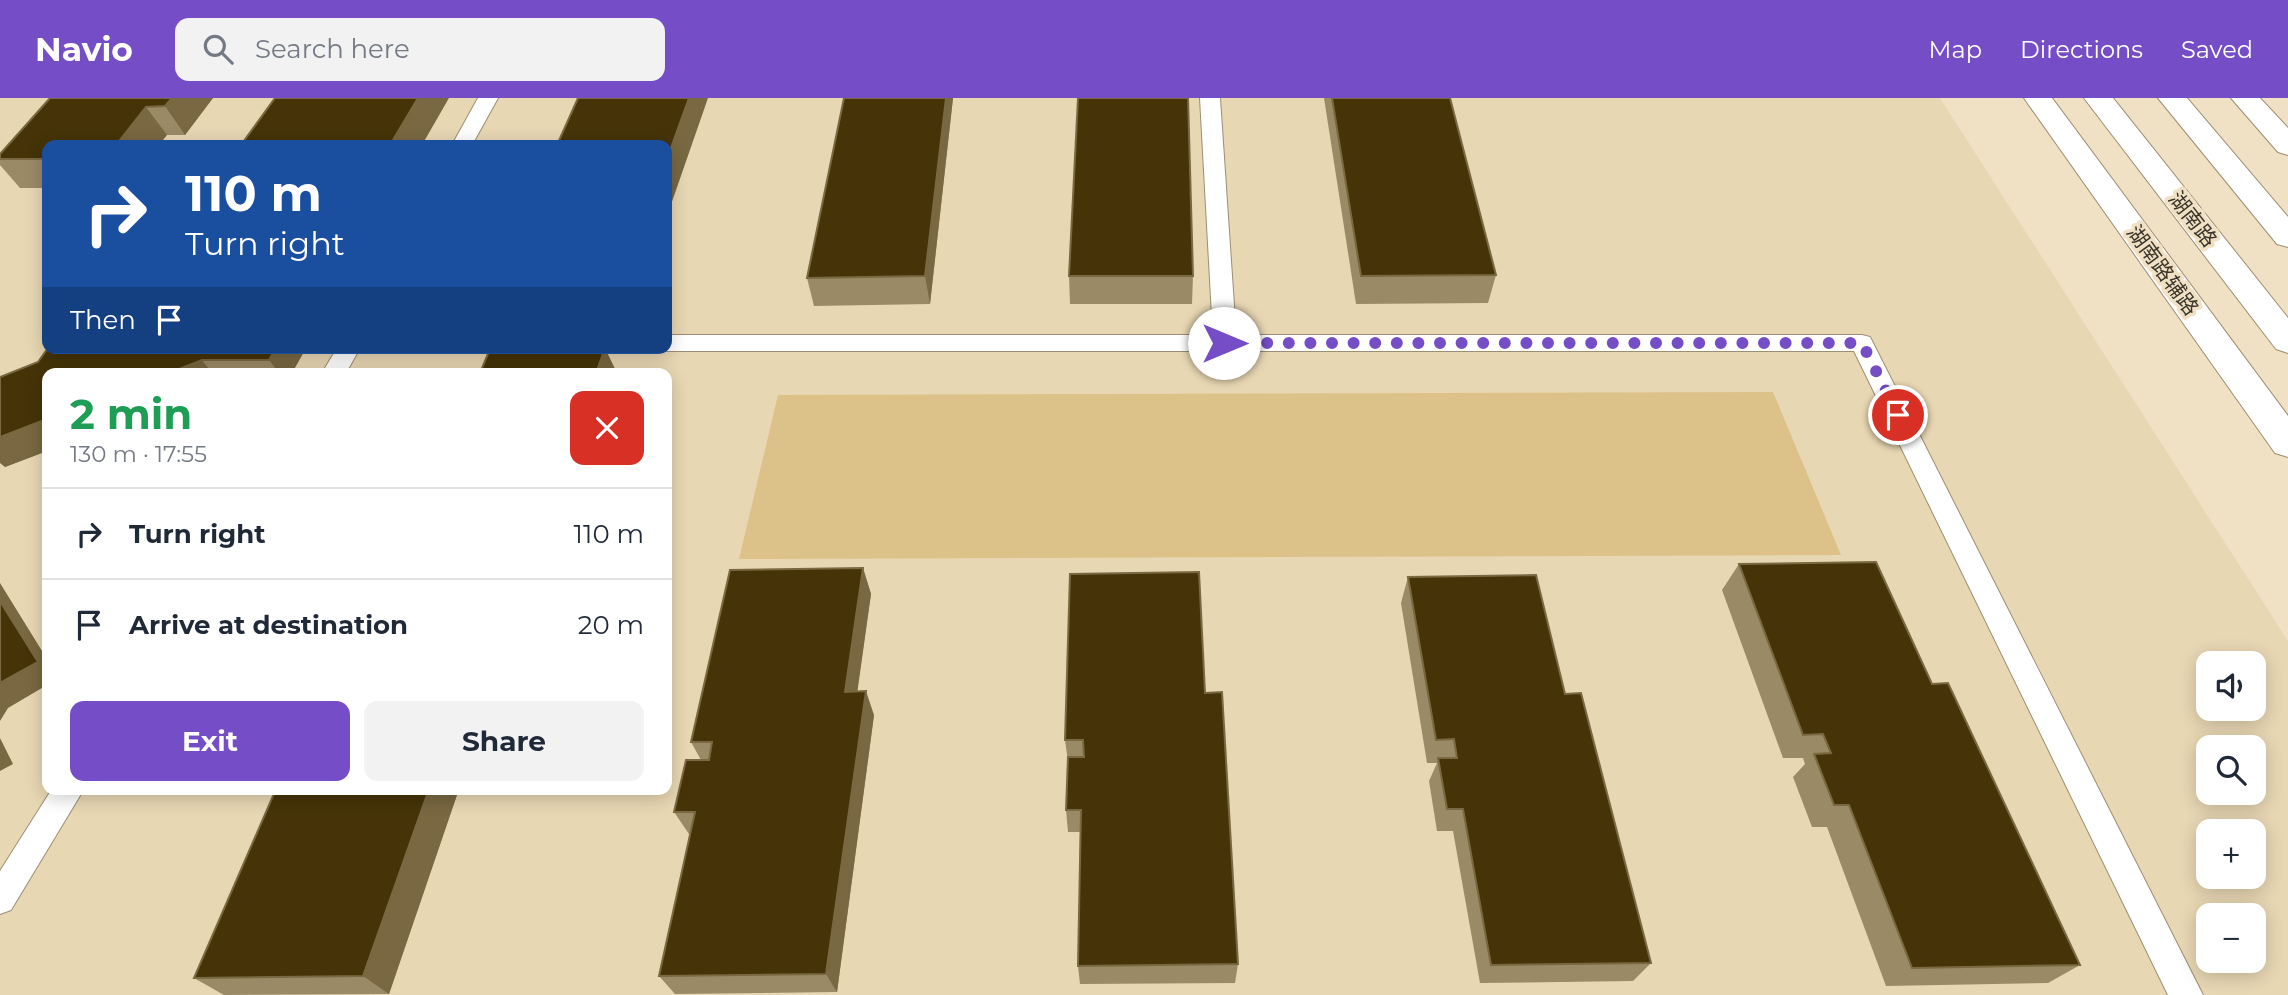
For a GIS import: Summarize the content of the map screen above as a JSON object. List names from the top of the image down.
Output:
{
  "streets": {
    "main road": ["湖南路", "湖南路辅路"]
  },
  "page": {
    "header": "Navio",
    "search": "Search here",
    "nav": ["Map", "Directions", "Saved"],
    "turn": ["110 m", "Turn right"],
    "then": "Then",
    "heading": ["2 min", "130 m · 17:55"],
    "list": [
      {
        "name": "Turn right",
        "value": "110 m"
      },
      {
        "name": "Arrive at destination",
        "value": "20 m"
      }
    ],
    "map_buttons": ["+", "−"],
    "buttons": ["Exit", "Share"]
  }
}
